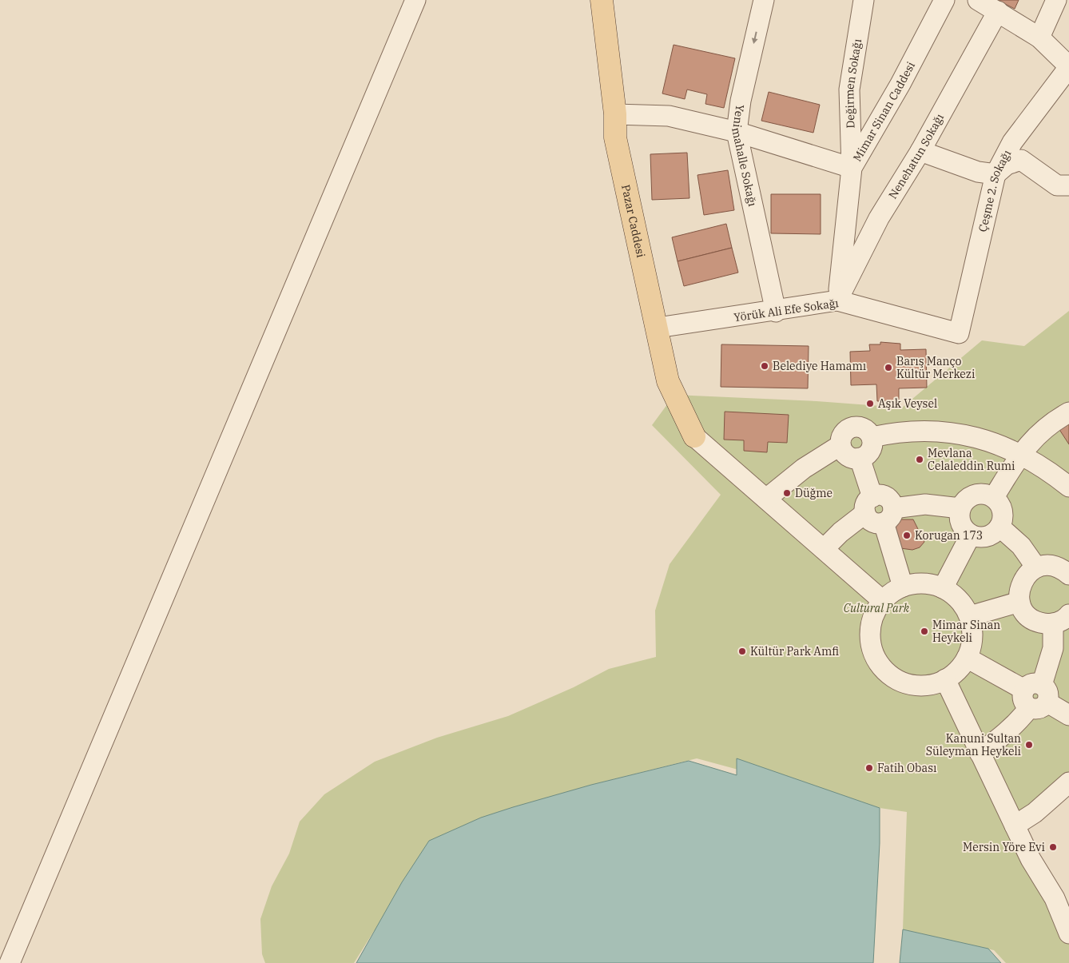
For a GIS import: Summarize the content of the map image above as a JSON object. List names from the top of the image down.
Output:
{
  "streets": {
    "main road": ["Pazar Caddesi"],
    "street": [
      "Değirmen Sokağı",
      "Mimar Sinan Caddesi",
      "Yenimahalle Sokağı",
      "Nenehatun Sokağı",
      "Çeşme 2. Sokağı",
      "Yörük Ali Efe Sokağı"
    ]
  },
  "crossings": [
    ["Değirmen Sokağı", "Mimar Sinan Caddesi"],
    ["Mimar Sinan Caddesi", "Nenehatun Sokağı"],
    ["Mimar Sinan Caddesi", "Yörük Ali Efe Sokağı"],
    ["Yenimahalle Sokağı", "Yörük Ali Efe Sokağı"],
    ["Nenehatun Sokağı", "Yörük Ali Efe Sokağı"],
    ["Çeşme 2. Sokağı", "Yörük Ali Efe Sokağı"],
    ["Pazar Caddesi", "Yörük Ali Efe Sokağı"]
  ],
  "one_way": ["Yenimahalle Sokağı"],
  "parks": ["Cultural Park"],
  "places": [
    "Belediye Hamamı",
    "Barış Manço Kültür Merkezi",
    "Aşık Veysel",
    "Mevlana Celaleddin Rumi",
    "Düğme",
    "Korugan 173",
    "Mimar Sinan Heykeli",
    "Kültür Park Amfi",
    "Kanuni Sultan Süleyman Heykeli",
    "Fatih Obası",
    "Mersin Yöre Evi"
  ]
}
